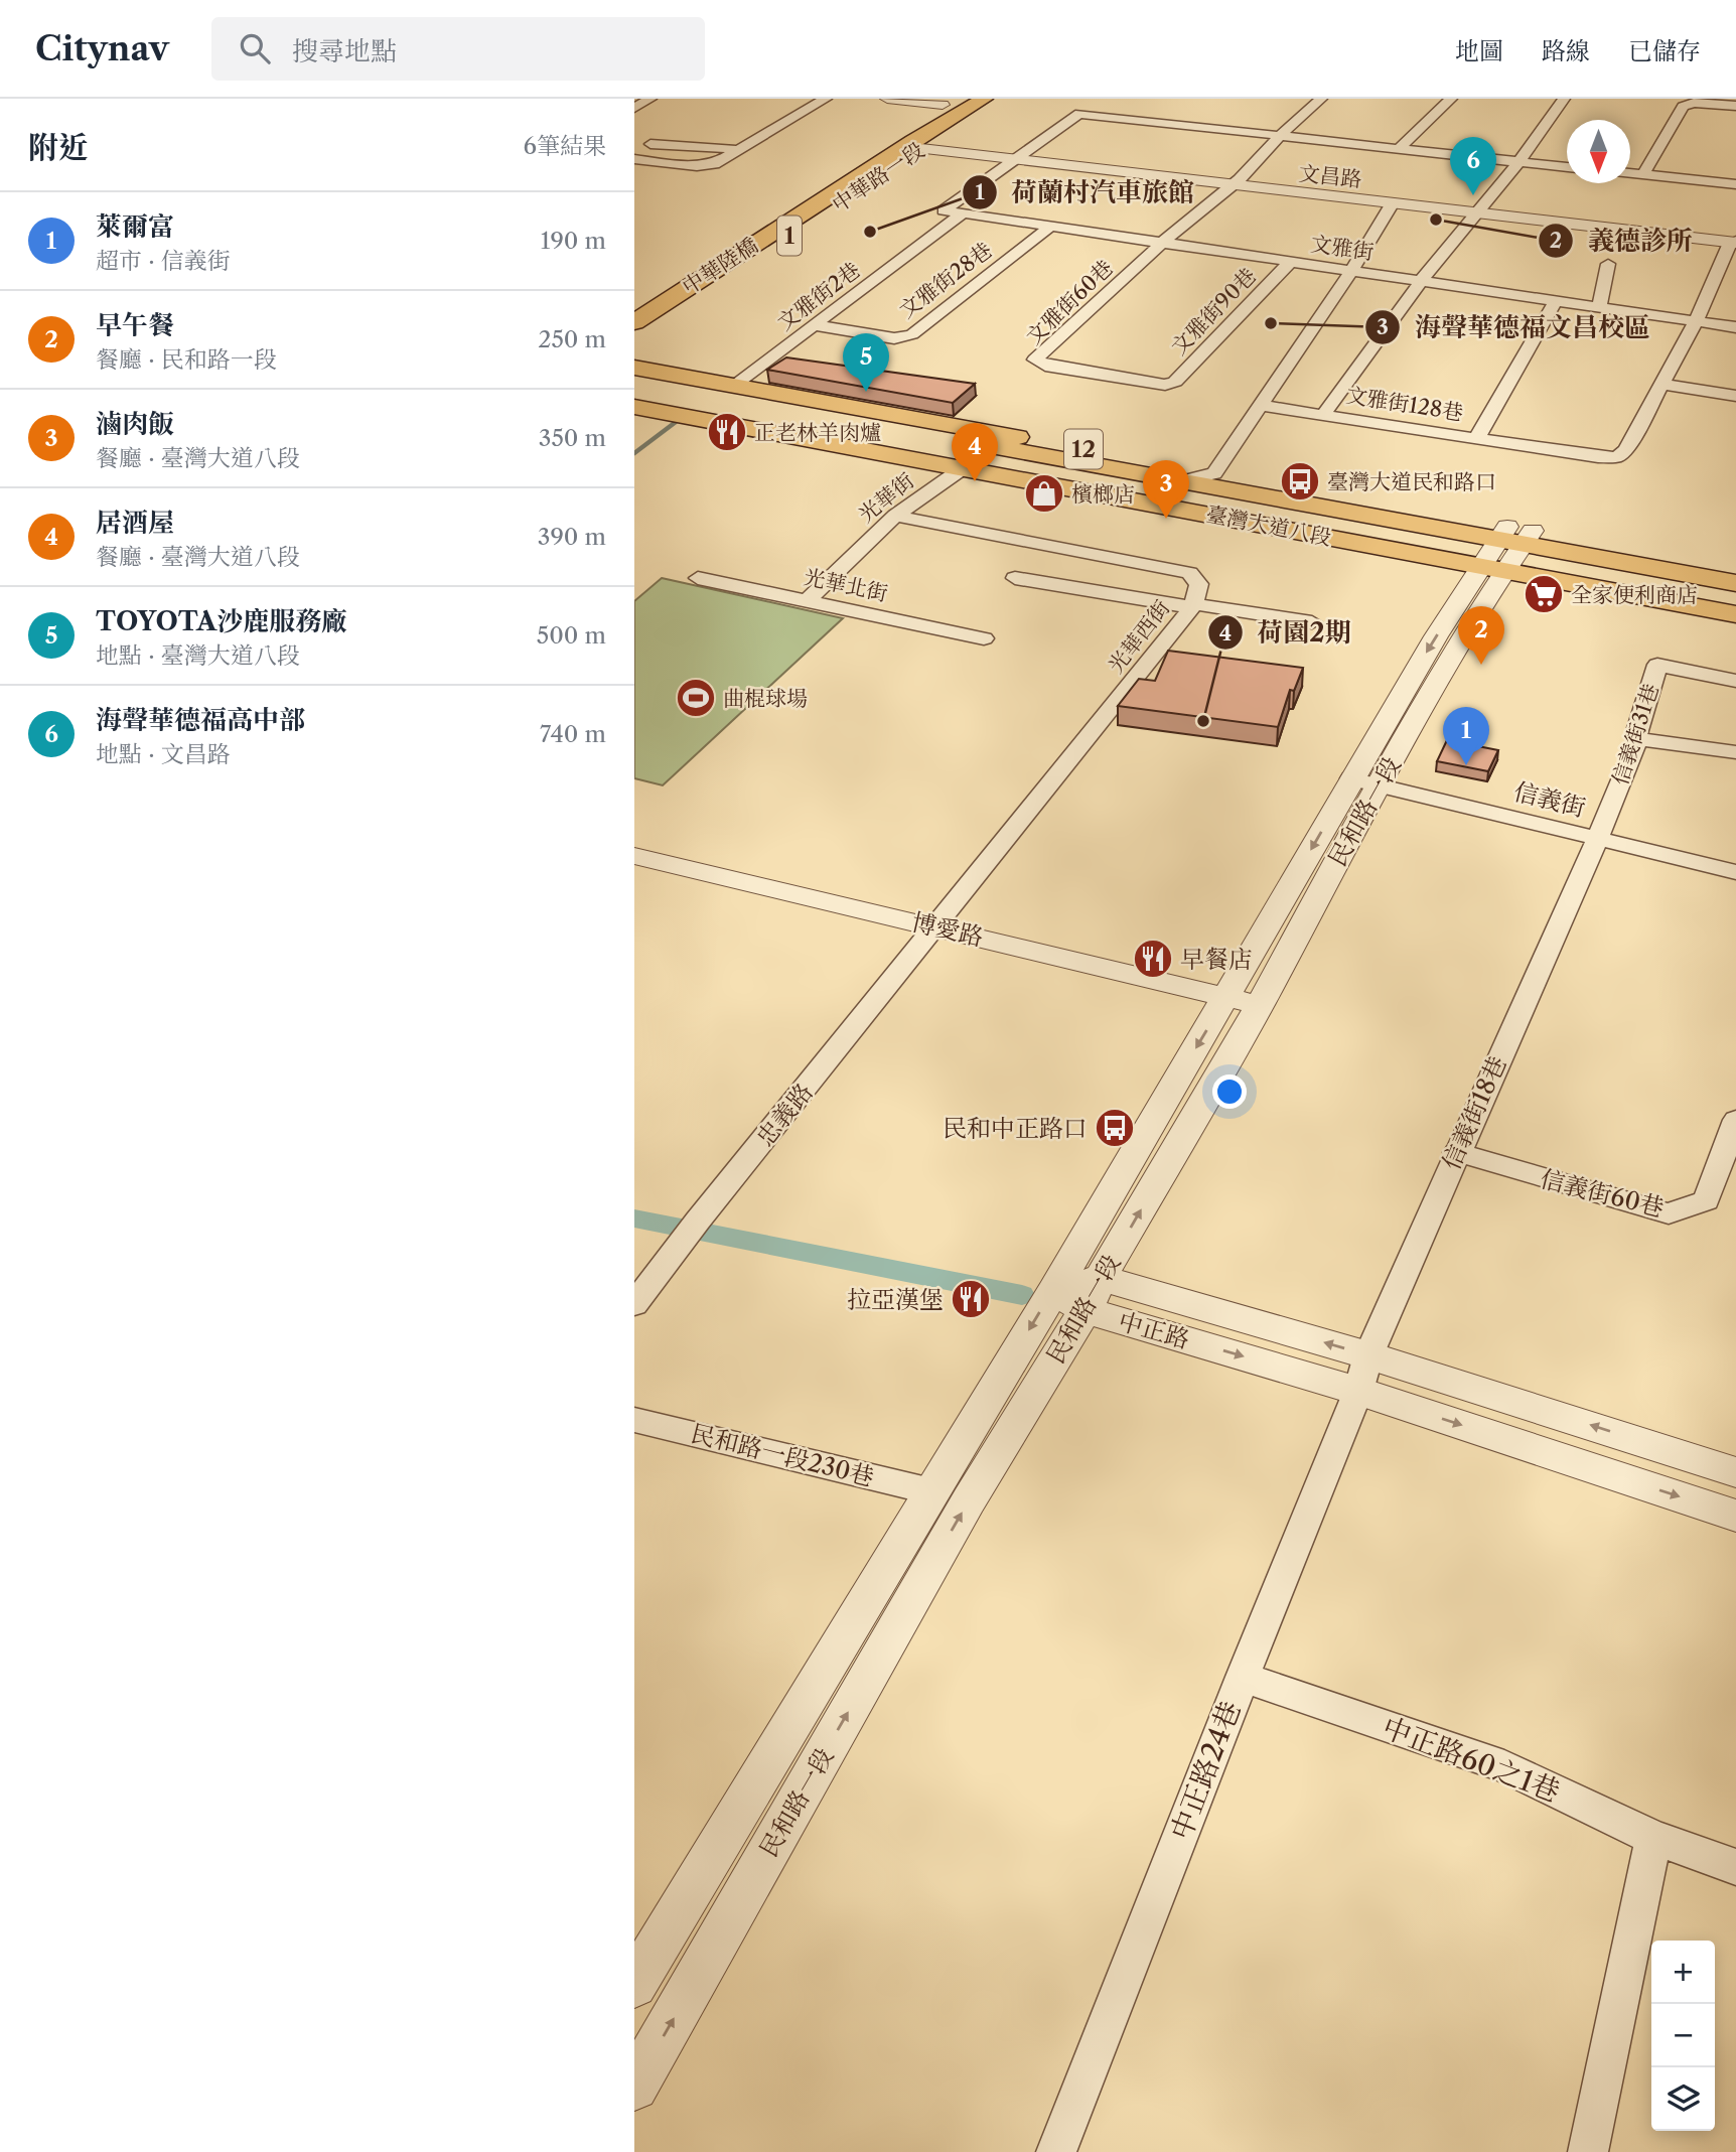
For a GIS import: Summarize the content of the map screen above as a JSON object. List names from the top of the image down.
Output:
{
  "streets": {
    "main road": [
      "中華路一段",
      "1",
      "中華陸橋",
      "12",
      "臺灣大道八段"
    ],
    "street": [
      "文昌路",
      "文雅街",
      "文雅街28巷",
      "文雅街2巷",
      "文雅街60巷",
      "文雅街90巷",
      "文雅街128巷",
      "光華街",
      "光華北街",
      "光華西街",
      "信義街31巷",
      "信義街",
      "民和路一段",
      "博愛路",
      "信義街18巷",
      "忠義路",
      "信義街60巷",
      "中正路",
      "民和路一段230巷",
      "中正路60之1巷",
      "中正路24巷"
    ]
  },
  "crossings": [
    ["文昌路", "中華路一段"],
    ["文昌路", "文雅街"],
    ["中華路一段", "中華陸橋"],
    ["文雅街", "文雅街28巷"],
    ["文雅街", "文雅街2巷"],
    ["文雅街", "文雅街60巷"],
    ["文雅街", "文雅街90巷"],
    ["文雅街", "文雅街128巷"],
    ["文雅街28巷", "文雅街2巷"],
    ["文雅街2巷", "臺灣大道八段"],
    ["文雅街60巷", "文雅街90巷"],
    ["光華街", "臺灣大道八段"],
    ["光華街", "光華北街"],
    ["光華街", "光華西街"],
    ["臺灣大道八段", "民和路一段"],
    ["光華西街", "博愛路"],
    ["光華西街", "忠義路"],
    ["信義街31巷", "信義街"],
    ["信義街31巷", "信義街18巷"],
    ["信義街", "民和路一段"],
    ["信義街", "信義街18巷"],
    ["民和路一段", "博愛路"],
    ["民和路一段", "中正路"],
    ["民和路一段", "民和路一段230巷"],
    ["博愛路", "忠義路"],
    ["信義街18巷", "信義街60巷"],
    ["信義街18巷", "中正路"],
    ["信義街18巷", "中正路24巷"],
    ["中正路", "中正路24巷"],
    ["中正路60之1巷", "中正路24巷"]
  ],
  "places": {
    "other": [
      "義德診所",
      "荷蘭村汽車旅館",
      "海聲華德福文昌校區",
      "荷園2期"
    ],
    "restaurant": ["正老林羊肉爐", "早餐店", "拉亞漢堡"],
    "bus stop": ["臺灣大道民和路口", "民和中正路口"],
    "shop": ["檳榔店"],
    "supermarket": ["全家便利商店"],
    "sports": ["曲棍球場"]
  },
  "north": "bottom",
  "page": {
    "header": "Citynav",
    "search": "搜尋地點",
    "nav": ["地圖", "路線", "已儲存"],
    "heading": ["附近", "6筆結果"],
    "pins": [
      "6",
      "5",
      "4",
      "3",
      "2",
      "1"
    ],
    "list": [
      {
        "mark": "1",
        "name": "萊爾富",
        "note": "超市 · 信義街",
        "value": "190 m"
      },
      {
        "mark": "2",
        "name": "早午餐",
        "note": "餐廳 · 民和路一段",
        "value": "250 m"
      },
      {
        "mark": "3",
        "name": "滷肉飯",
        "note": "餐廳 · 臺灣大道八段",
        "value": "350 m"
      },
      {
        "mark": "4",
        "name": "居酒屋",
        "note": "餐廳 · 臺灣大道八段",
        "value": "390 m"
      },
      {
        "mark": "5",
        "name": "TOYOTA沙鹿服務廠",
        "note": "地點 · 臺灣大道八段",
        "value": "500 m"
      },
      {
        "mark": "6",
        "name": "海聲華德福高中部",
        "note": "地點 · 文昌路",
        "value": "740 m"
      }
    ],
    "map_buttons": ["+", "−"]
  }
}
